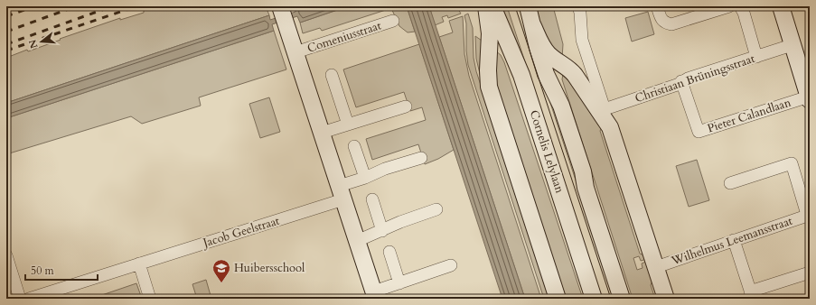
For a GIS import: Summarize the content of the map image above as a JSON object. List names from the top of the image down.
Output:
{
  "streets": {
    "main road": ["Comeniusstraat", "Pieter Calandlaan", "Cornelis Lelylaan"],
    "street": ["Christiaan Brüningsstraat", "Jacob Geelstraat", "Wilhelmus Leemansstraat"]
  },
  "crossings": [
    ["Comeniusstraat", "Jacob Geelstraat"],
    ["Christiaan Brüningsstraat", "Pieter Calandlaan"]
  ],
  "places": {
    "school or university": ["Huibersschool"]
  },
  "scale_bar": "50 m",
  "north": "left"
}
